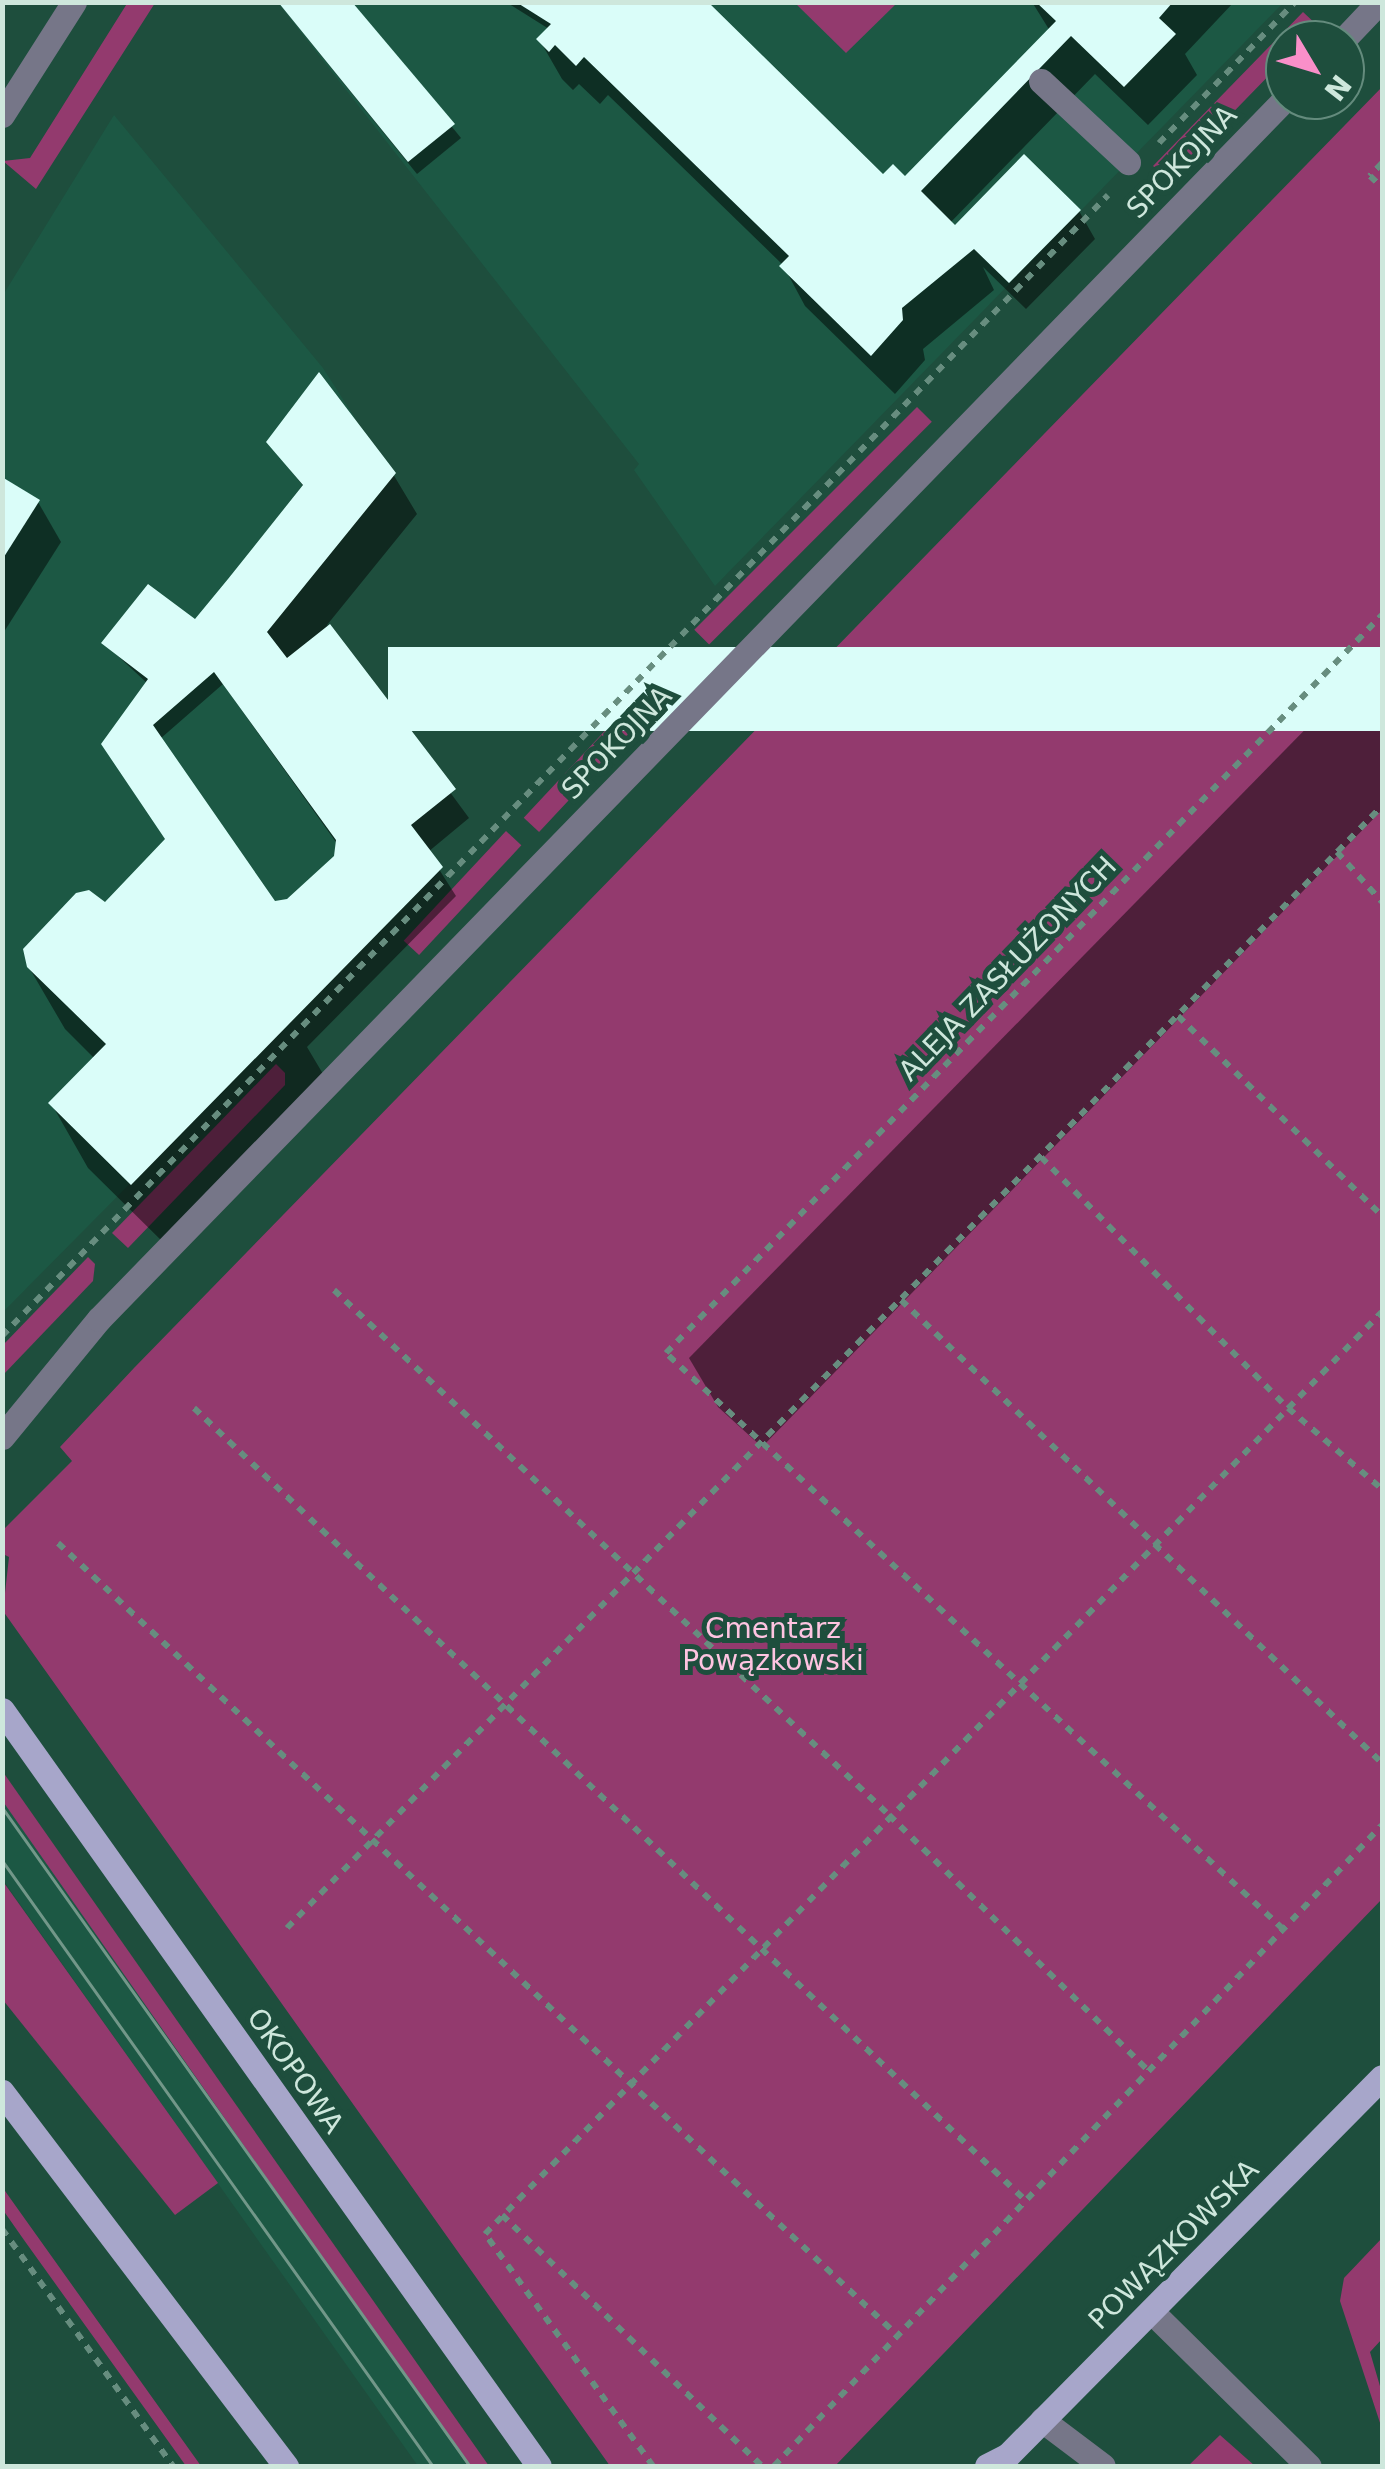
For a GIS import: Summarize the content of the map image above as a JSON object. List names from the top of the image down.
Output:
{
  "streets": {
    "main road": ["OKOPOWA", "POWĄZKOWSKA"],
    "street": ["SPOKOJNA"],
    "path": ["ALEJA ZASŁUŻONYCH"]
  },
  "parks": ["Cmentarz Powązkowski"],
  "north": "bottom right"
}
